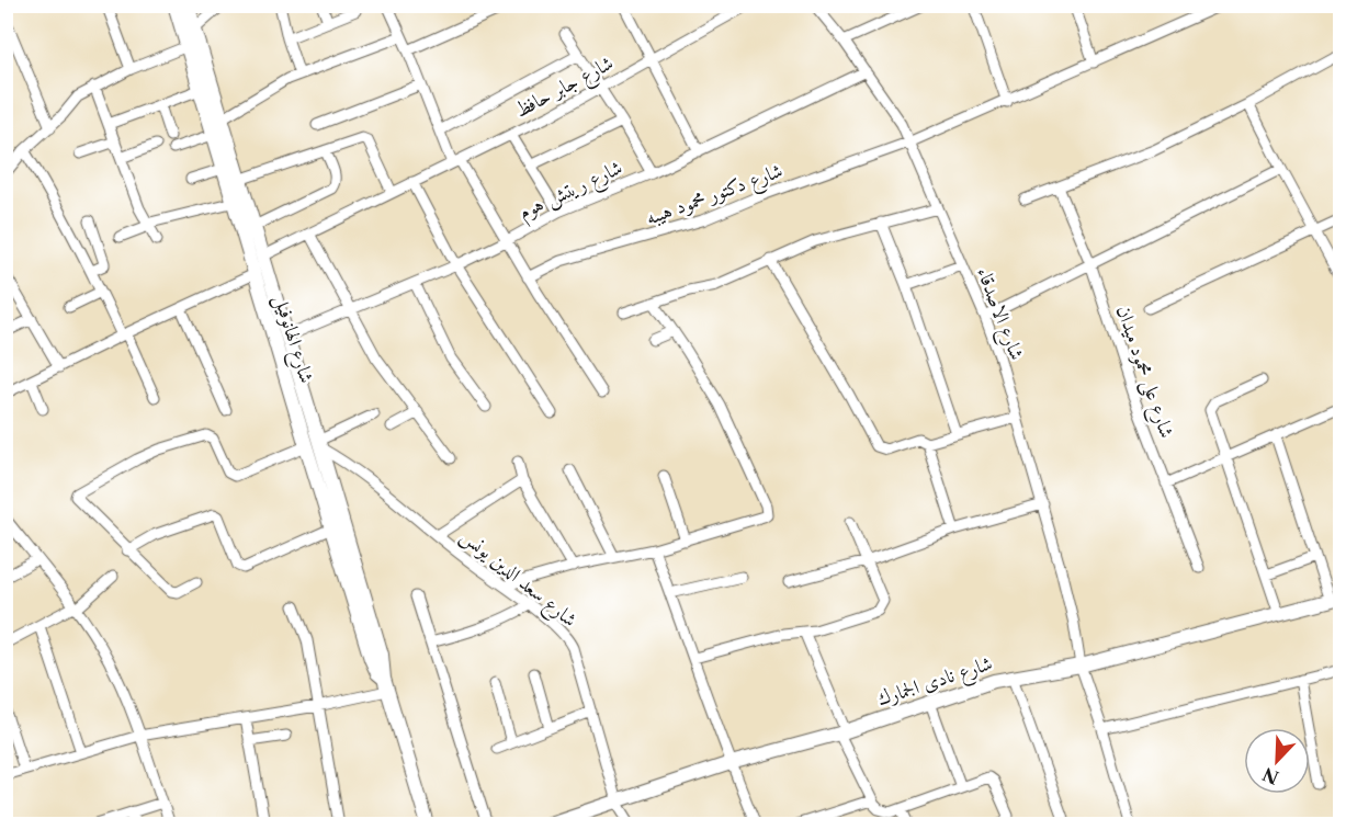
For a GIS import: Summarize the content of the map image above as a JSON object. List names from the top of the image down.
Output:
{
  "streets": {
    "street": [
      "شارع جابر حافظ",
      "شارع ريتش هوم",
      "شارع دكتور محمود هيبه",
      "شارع الاصدقاء",
      "شارع الهانوفيل",
      "شارع على محمود ميدان",
      "شارع سعد الدين يونس",
      "شارع نادى الجمارك"
    ]
  },
  "crossings": [
    ["شارع جابر حافظ", "شارع الهانوفيل"],
    ["شارع ريتش هوم", "شارع الاصدقاء"],
    ["شارع ريتش هوم", "شارع الهانوفيل"],
    ["شارع دكتور محمود هيبه", "شارع الاصدقاء"],
    ["شارع الاصدقاء", "شارع نادى الجمارك"],
    ["شارع الهانوفيل", "شارع سعد الدين يونس"],
    ["شارع سعد الدين يونس", "شارع نادى الجمارك"]
  ],
  "north": "bottom left"
}
